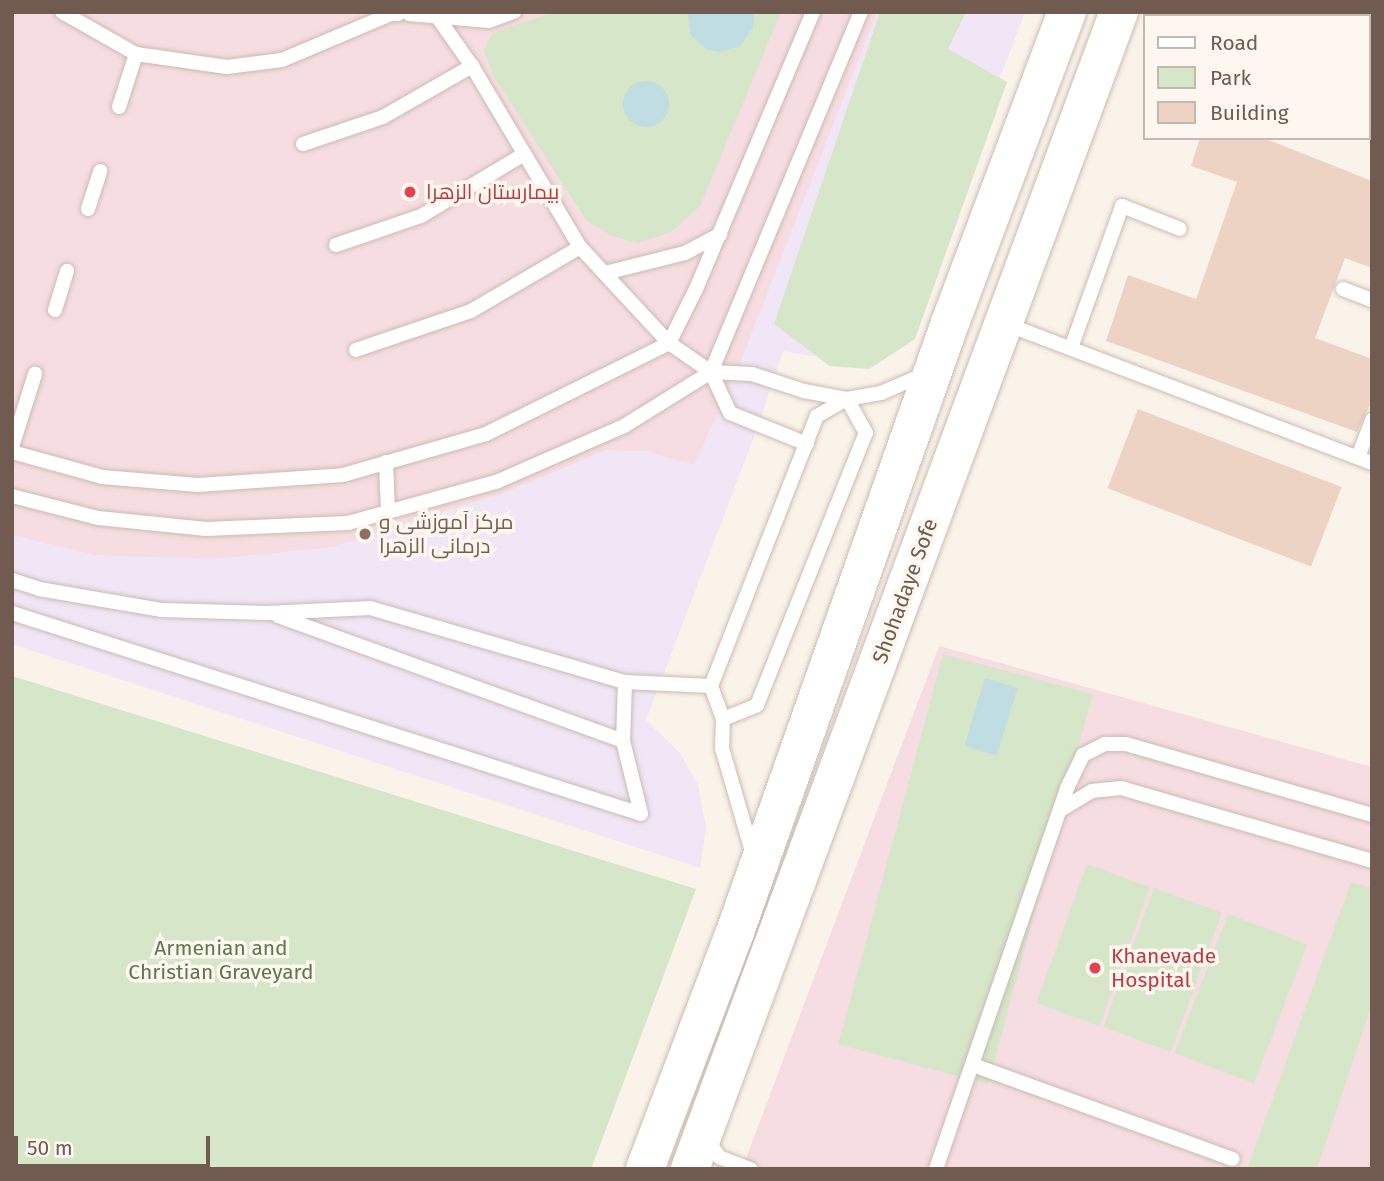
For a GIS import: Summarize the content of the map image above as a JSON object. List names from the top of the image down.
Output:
{
  "streets": {
    "main road": ["Shohadaye Sofe"]
  },
  "parks": ["Armenian and Christian Graveyard"],
  "places": ["بیمارستان الزهرا", "مرکز آموزشی و درمانی الزهرا", "Khanevade Hospital"],
  "legend": ["Road", "Park", "Building"],
  "scale_bar": "50 m"
}
